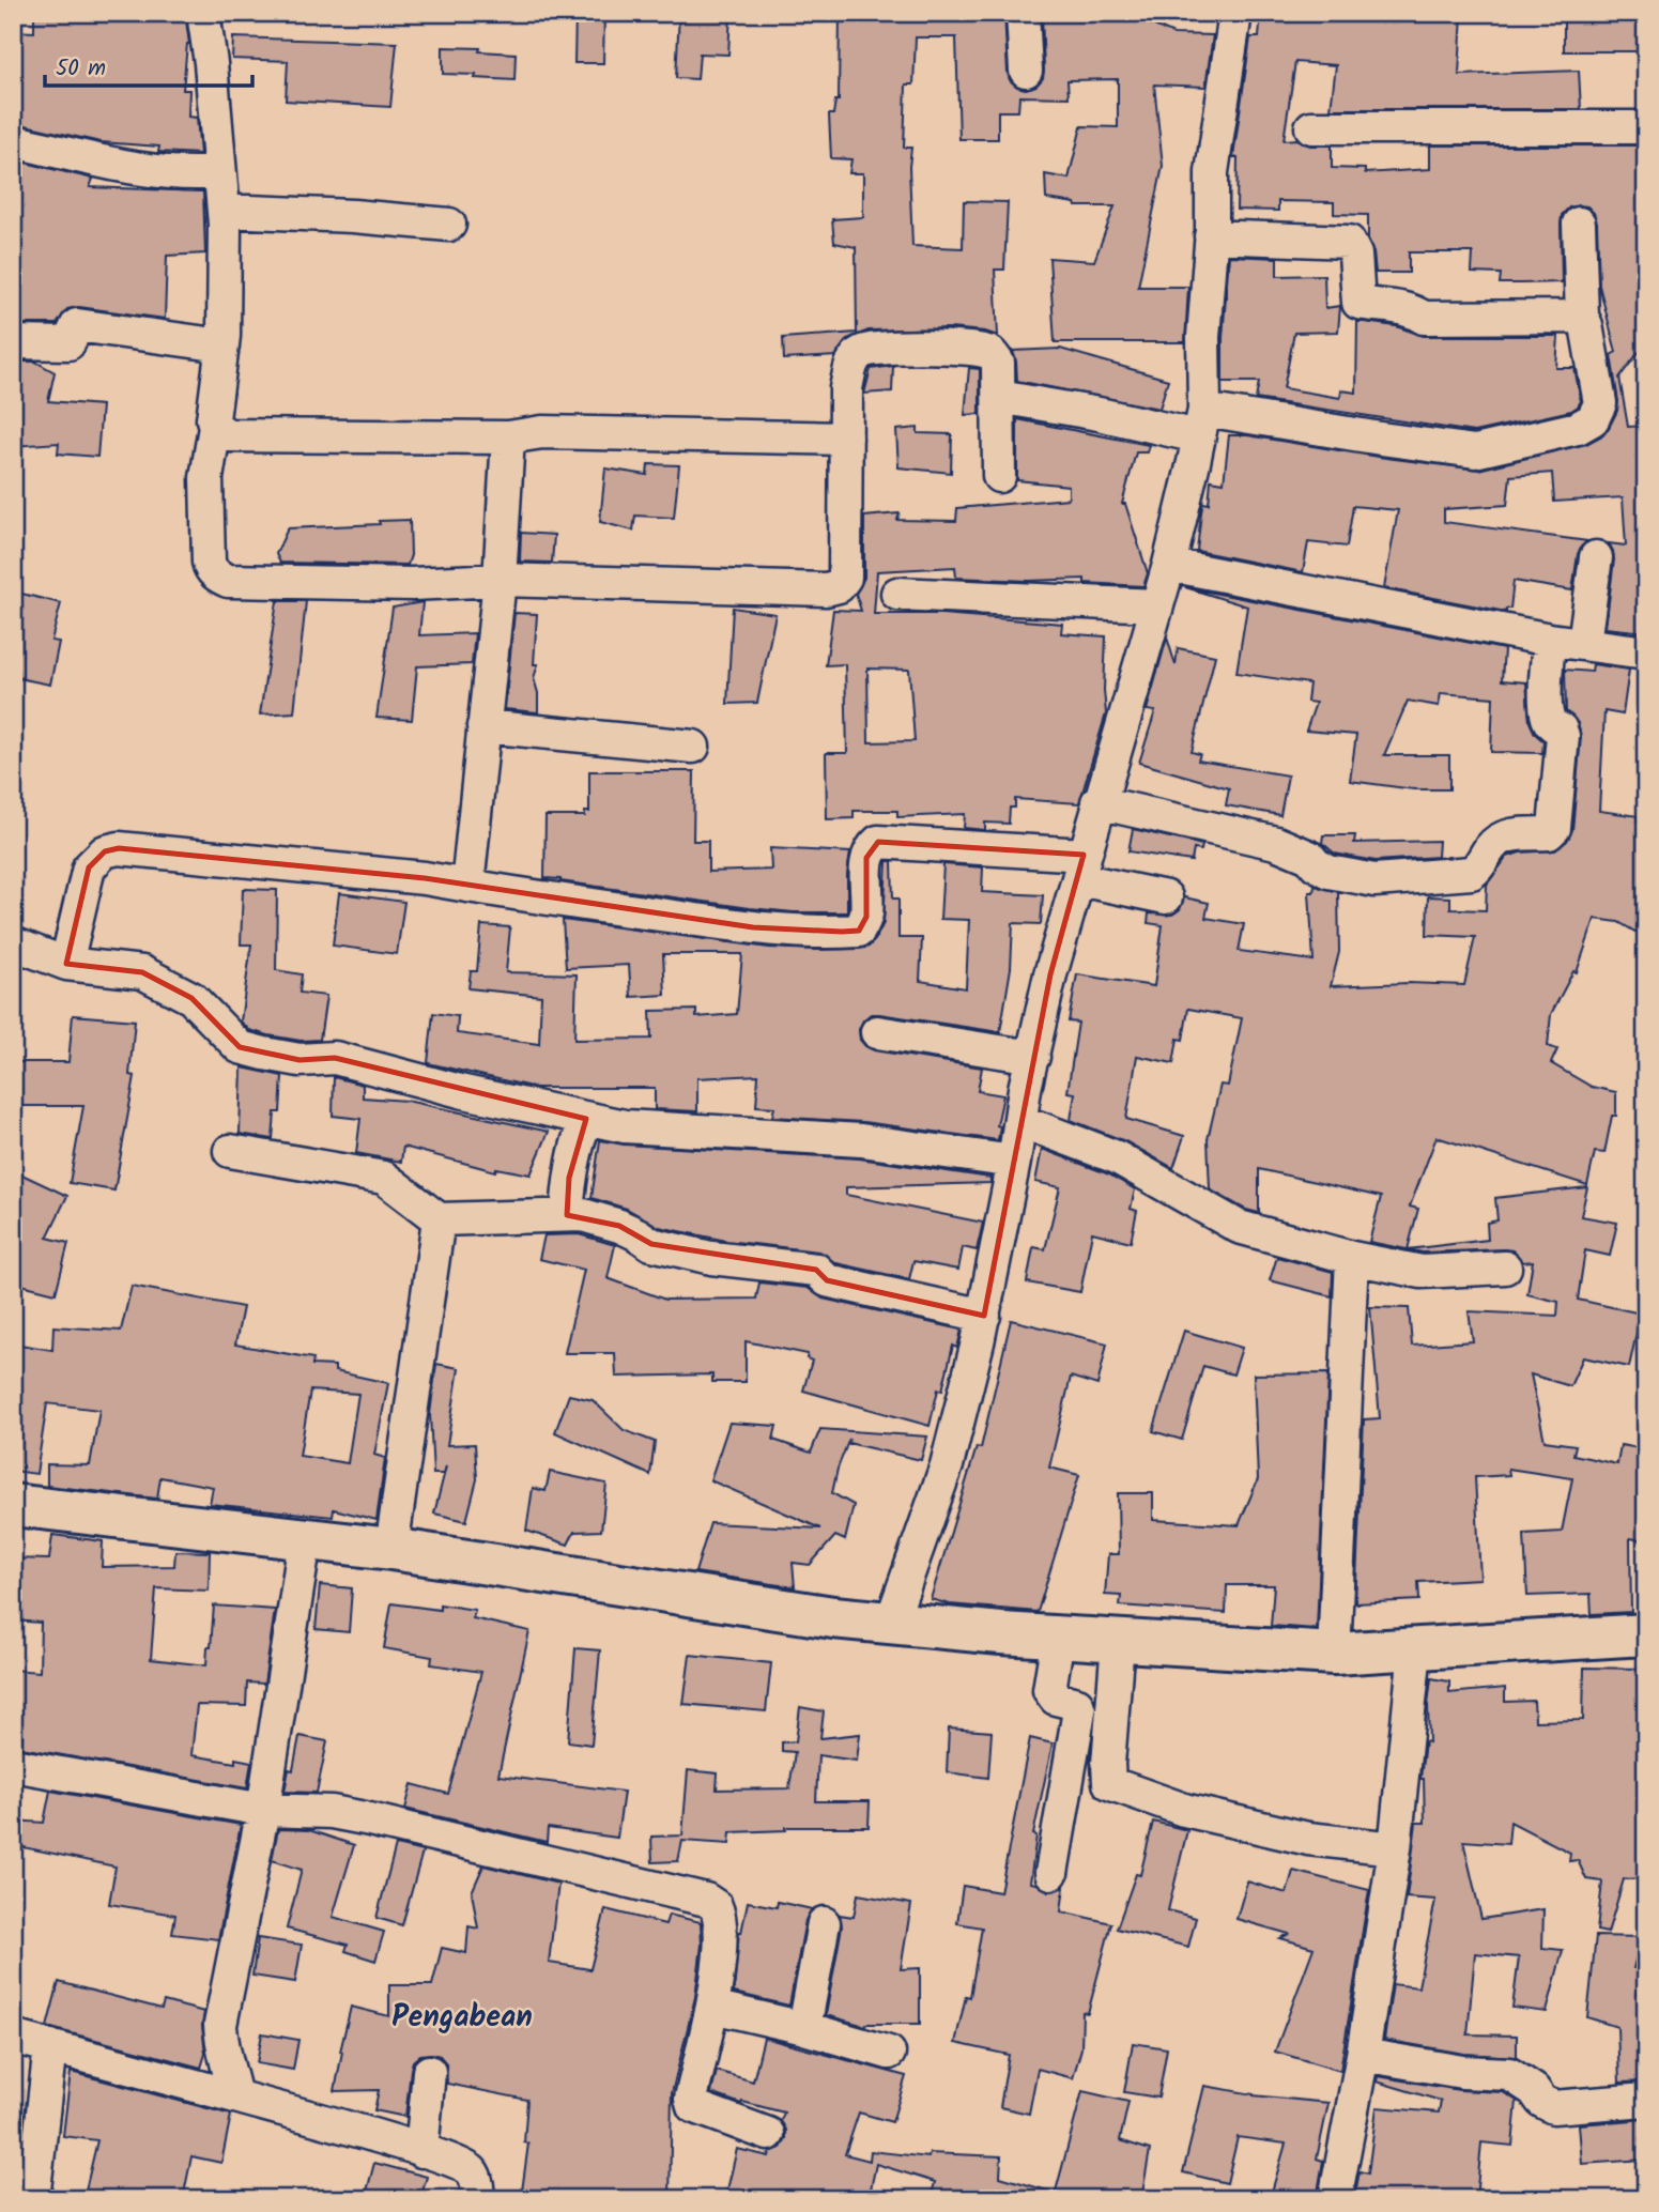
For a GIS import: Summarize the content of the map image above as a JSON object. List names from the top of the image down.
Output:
{
  "districts": ["Pengabean"],
  "scale_bar": "50 m"
}
